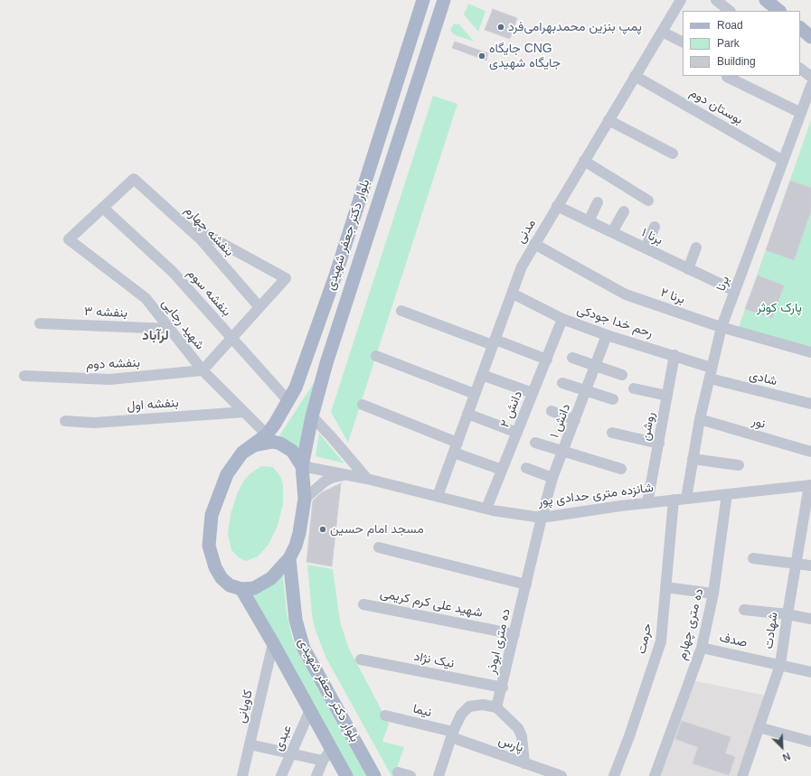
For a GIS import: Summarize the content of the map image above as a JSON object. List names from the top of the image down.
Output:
{
  "streets": {
    "main road": ["بلوار دکتر جعفر شهیدی"],
    "street": [
      "بوستان دوم",
      "بنفشه چهارم",
      "مدنی",
      "برنا ۱",
      "برنا",
      "بنفشه سوم",
      "برنا ۲",
      "بنفشه ۳",
      "رحم خدا جودکی",
      "شهید رجایی",
      "بنفشه دوم",
      "شادی",
      "بنفشه اول",
      "دانش ۲",
      "دانش ۱",
      "نور",
      "روشن",
      "شانزده متری حدادی پور",
      "شهید علی کرم کریمی",
      "ده متری چهارم",
      "شهادت",
      "حرمت",
      "صدف",
      "ده متری ابوذر",
      "نیک نژاد",
      "کاویانی",
      "نیما",
      "عبدی",
      "پارس"
    ]
  },
  "crossings": [
    ["بوستان دوم", "مدنی"],
    ["بوستان دوم", "برنا"],
    ["بنفشه چهارم", "بنفشه سوم"],
    ["بنفشه چهارم", "شهید رجایی"],
    ["مدنی", "برنا ۱"],
    ["مدنی", "برنا ۲"],
    ["مدنی", "رحم خدا جودکی"],
    ["مدنی", "شانزده متری حدادی پور"],
    ["بلوار دکتر جعفر شهیدی", "بنفشه سوم"],
    ["بلوار دکتر جعفر شهیدی", "شهید رجایی"],
    ["بلوار دکتر جعفر شهیدی", "شانزده متری حدادی پور"],
    ["بلوار دکتر جعفر شهیدی", "کاویانی"],
    ["بلوار دکتر جعفر شهیدی", "عبدی"],
    ["برنا ۱", "برنا"],
    ["برنا", "برنا ۲"],
    ["برنا", "رحم خدا جودکی"],
    ["برنا", "شادی"],
    ["برنا", "نور"],
    ["برنا", "شانزده متری حدادی پور"],
    ["بنفشه سوم", "شهید رجایی"],
    ["بنفشه ۳", "شهید رجایی"],
    ["رحم خدا جودکی", "دانش ۲"],
    ["رحم خدا جودکی", "دانش ۱"],
    ["رحم خدا جودکی", "روشن"],
    ["شهید رجایی", "بنفشه دوم"],
    ["شهید رجایی", "بنفشه اول"],
    ["دانش ۲", "شانزده متری حدادی پور"],
    ["دانش ۱", "شانزده متری حدادی پور"],
    ["دانش ۱", "ده متری ابوذر"],
    ["روشن", "شانزده متری حدادی پور"],
    ["شانزده متری حدادی پور", "ده متری چهارم"],
    ["شانزده متری حدادی پور", "شهادت"],
    ["شانزده متری حدادی پور", "حرمت"],
    ["شانزده متری حدادی پور", "ده متری ابوذر"],
    ["شهید علی کرم کریمی", "ده متری ابوذر"],
    ["ده متری چهارم", "صدف"],
    ["شهادت", "صدف"],
    ["ده متری ابوذر", "نیک نژاد"],
    ["نیما", "پارس"]
  ],
  "districts": ["لرآباد"],
  "parks": ["پارک کوثر"],
  "places": ["پمپ بنزین محمد‌بهرامی‌فرد", "جایگاه CNG جایگاه شهیدی", "مسجد امام حسین"],
  "legend": ["Road", "Park", "Building"],
  "north": "bottom right"
}
